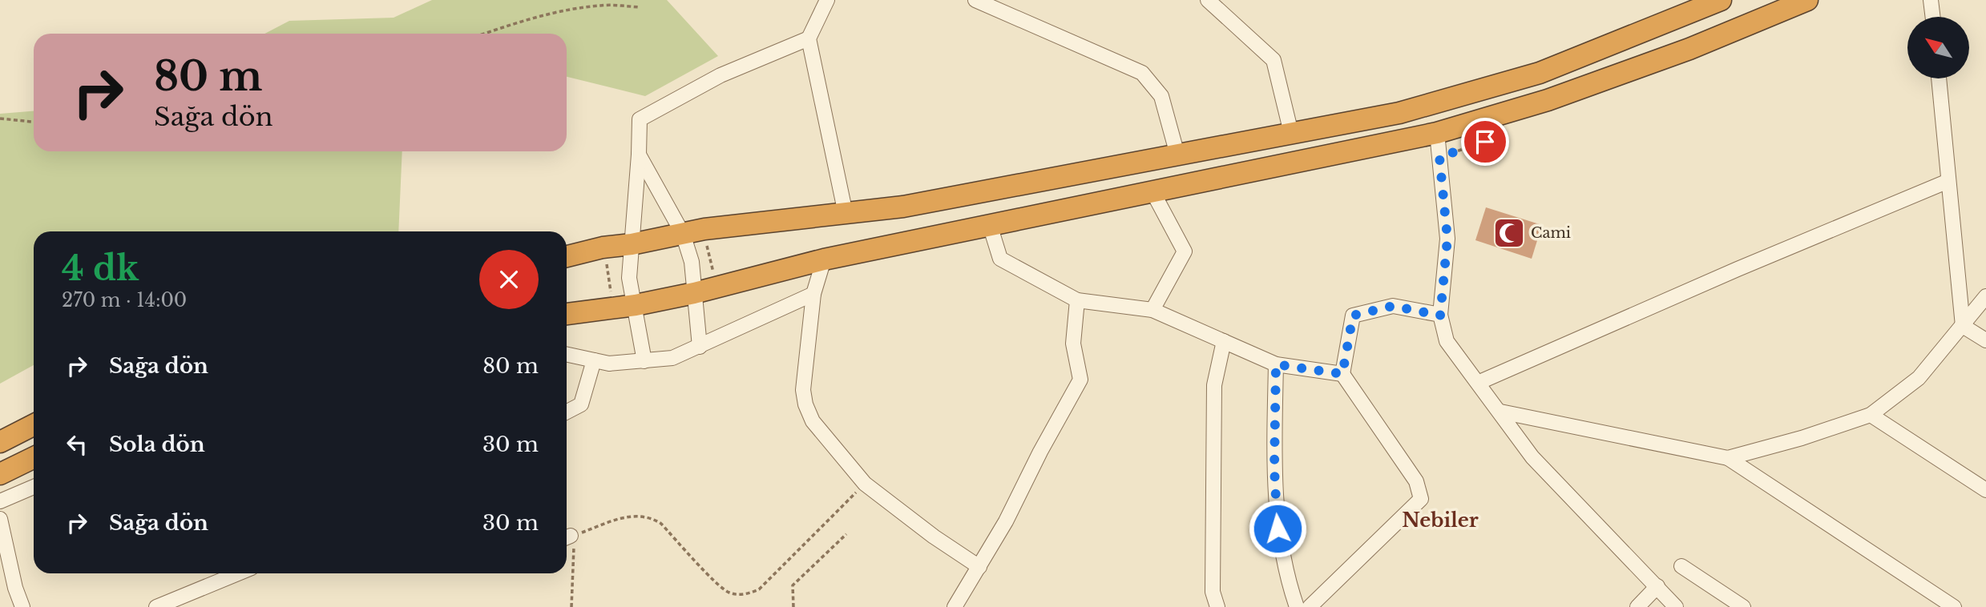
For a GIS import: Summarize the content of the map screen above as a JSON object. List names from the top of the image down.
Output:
{
  "districts": ["Nebiler"],
  "places": {
    "mosque": ["Cami"]
  },
  "north": "top left",
  "page": {
    "turn": ["80 m", "Sağa dön"],
    "heading": ["4 dk", "270 m · 14:00"],
    "list": [
      {
        "name": "Sağa dön",
        "value": "80 m"
      },
      {
        "name": "Sola dön",
        "value": "30 m"
      },
      {
        "name": "Sağa dön",
        "value": "30 m"
      }
    ]
  }
}
